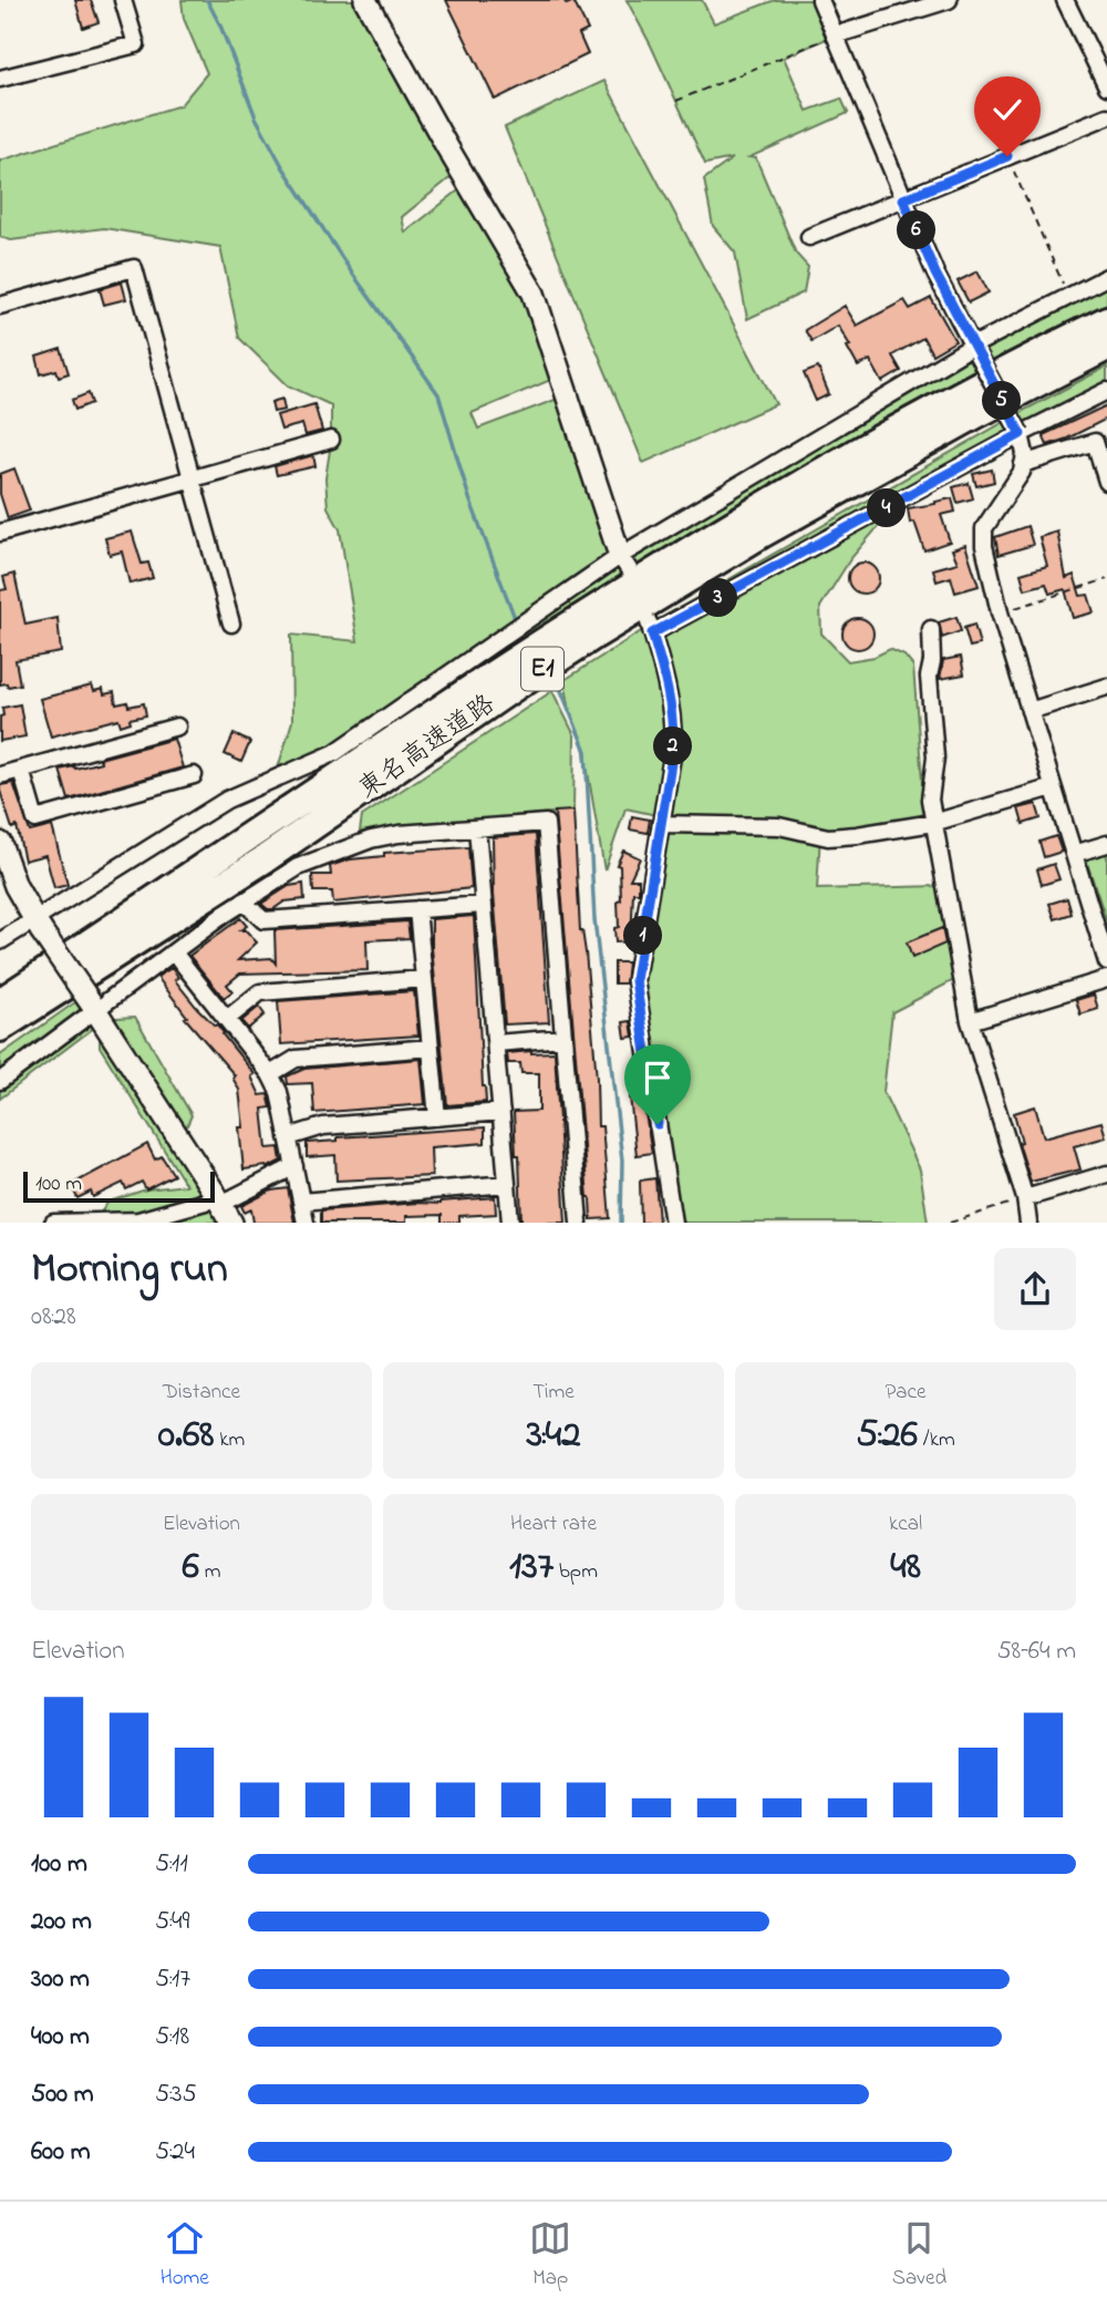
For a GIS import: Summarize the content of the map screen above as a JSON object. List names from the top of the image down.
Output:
{
  "streets": {
    "highway": ["E1", "東名高速道路"]
  },
  "scale_bar": "100 m",
  "page": {
    "pins": [
      "6",
      "5",
      "4",
      "3",
      "2",
      "1"
    ],
    "scale": "100 m",
    "heading": ["Morning run", "08:28"],
    "stats": [
      ["Distance", "0.68 km"],
      ["Time", "3:42"],
      ["Pace", "5:26 /km"],
      ["Elevation", "6 m"],
      ["Heart rate", "137 bpm"],
      ["kcal", "48"]
    ],
    "chart": ["Elevation", "58–64 m"],
    "list": [
      {
        "name": "100 m",
        "note": "5:11"
      },
      {
        "name": "200 m",
        "note": "5:49"
      },
      {
        "name": "300 m",
        "note": "5:17"
      },
      {
        "name": "400 m",
        "note": "5:18"
      },
      {
        "name": "500 m",
        "note": "5:35"
      },
      {
        "name": "600 m",
        "note": "5:24"
      }
    ],
    "tabs": ["Home", "Map", "Saved"]
  }
}
